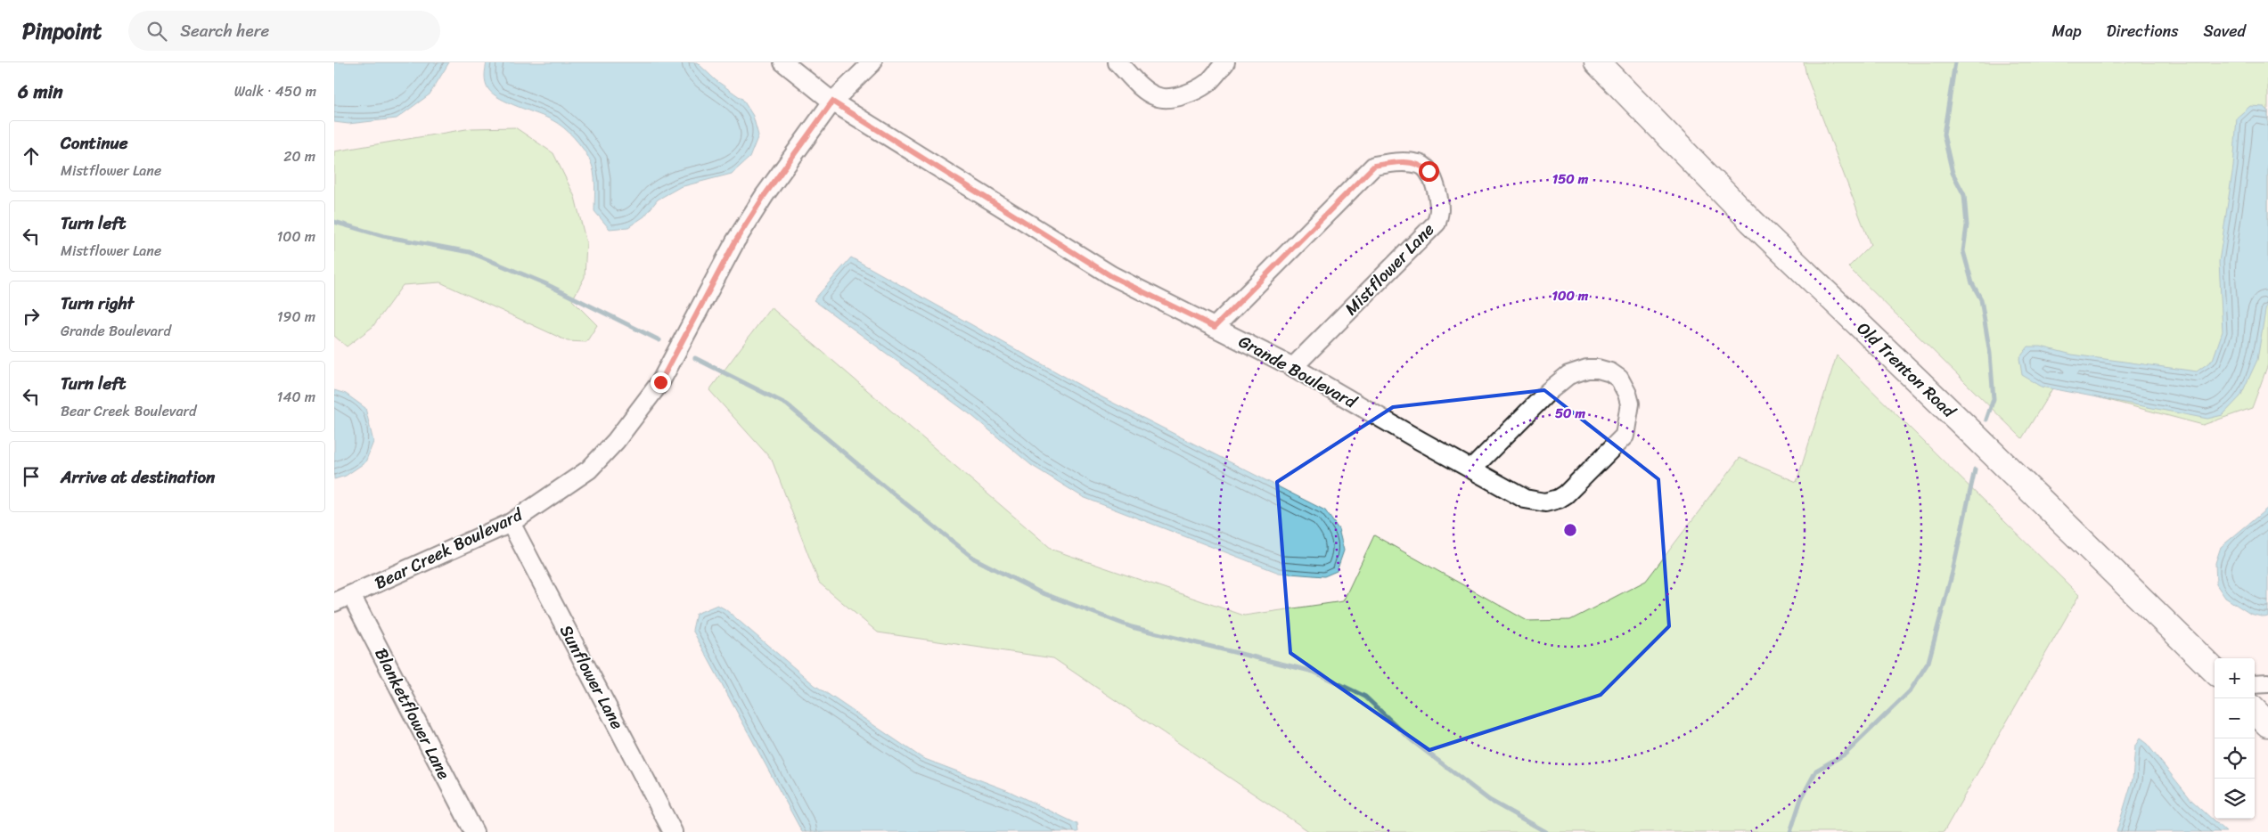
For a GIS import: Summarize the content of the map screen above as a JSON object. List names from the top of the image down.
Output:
{
  "streets": {
    "main road": ["Old Trenton Road"],
    "street": [
      "Mistflower Lane",
      "Grande Boulevard",
      "Bear Creek Boulevard",
      "Sunflower Lane",
      "Blanketflower Lane"
    ]
  },
  "crossings": [
    ["Mistflower Lane", "Grande Boulevard"],
    ["Grande Boulevard", "Bear Creek Boulevard"],
    ["Bear Creek Boulevard", "Sunflower Lane"],
    ["Bear Creek Boulevard", "Blanketflower Lane"]
  ],
  "page": {
    "header": "Pinpoint",
    "search": "Search here",
    "nav": ["Map", "Directions", "Saved"],
    "heading": ["6 min", "Walk · 450 m"],
    "list": [
      ["Continue", "Mistflower Lane", "20 m"],
      ["Turn left", "Mistflower Lane", "100 m"],
      ["Turn right", "Grande Boulevard", "190 m"],
      ["Turn left", "Bear Creek Boulevard", "140 m"],
      "Arrive at destination"
    ],
    "map_buttons": ["+", "−"]
  },
  "rings": ["150 m", "100 m", "50 m"]
}
